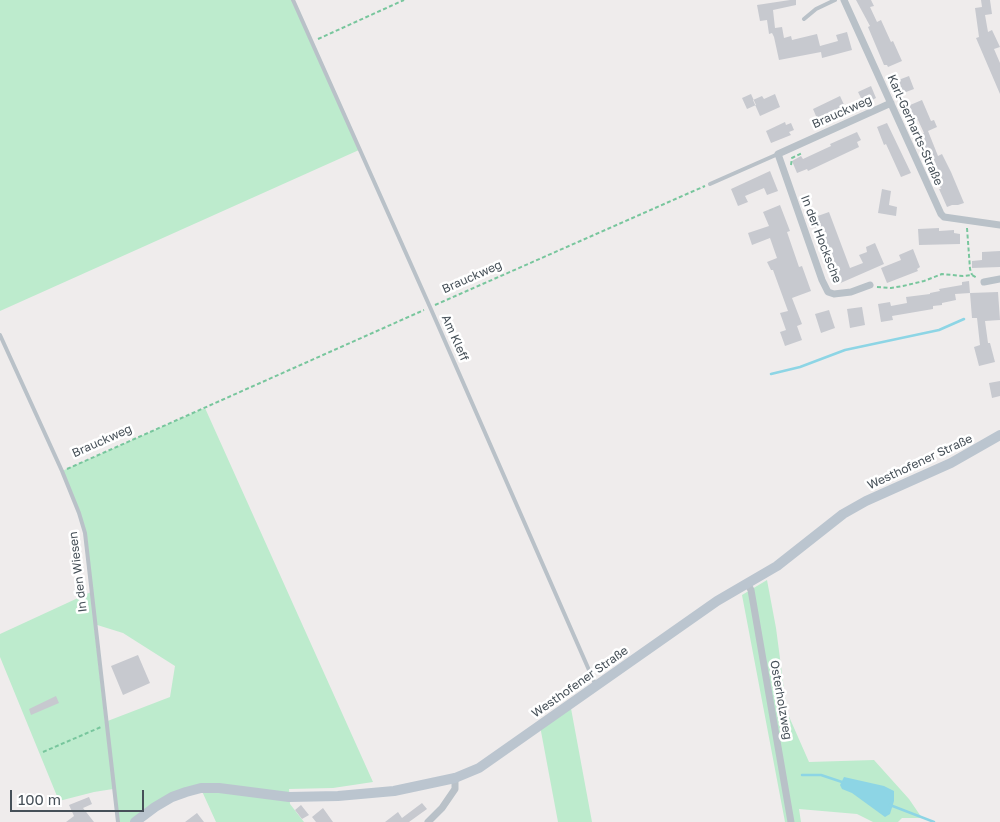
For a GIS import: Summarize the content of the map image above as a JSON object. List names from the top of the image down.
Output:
{
  "streets": {
    "street": [
      "Brauckweg",
      "Karl-Gerharts-Straße",
      "In der Hocksche",
      "Westhofener Straße",
      "Osterholzweg"
    ],
    "lane": ["Am Kleff", "In den Wiesen"]
  },
  "crossings": [
    ["Brauckweg", "Karl-Gerharts-Straße"],
    ["Brauckweg", "In der Hocksche"],
    ["Brauckweg", "Am Kleff"],
    ["Brauckweg", "In den Wiesen"],
    ["Am Kleff", "Westhofener Straße"],
    ["Westhofener Straße", "Osterholzweg"]
  ],
  "scale_bar": "100 m"
}
